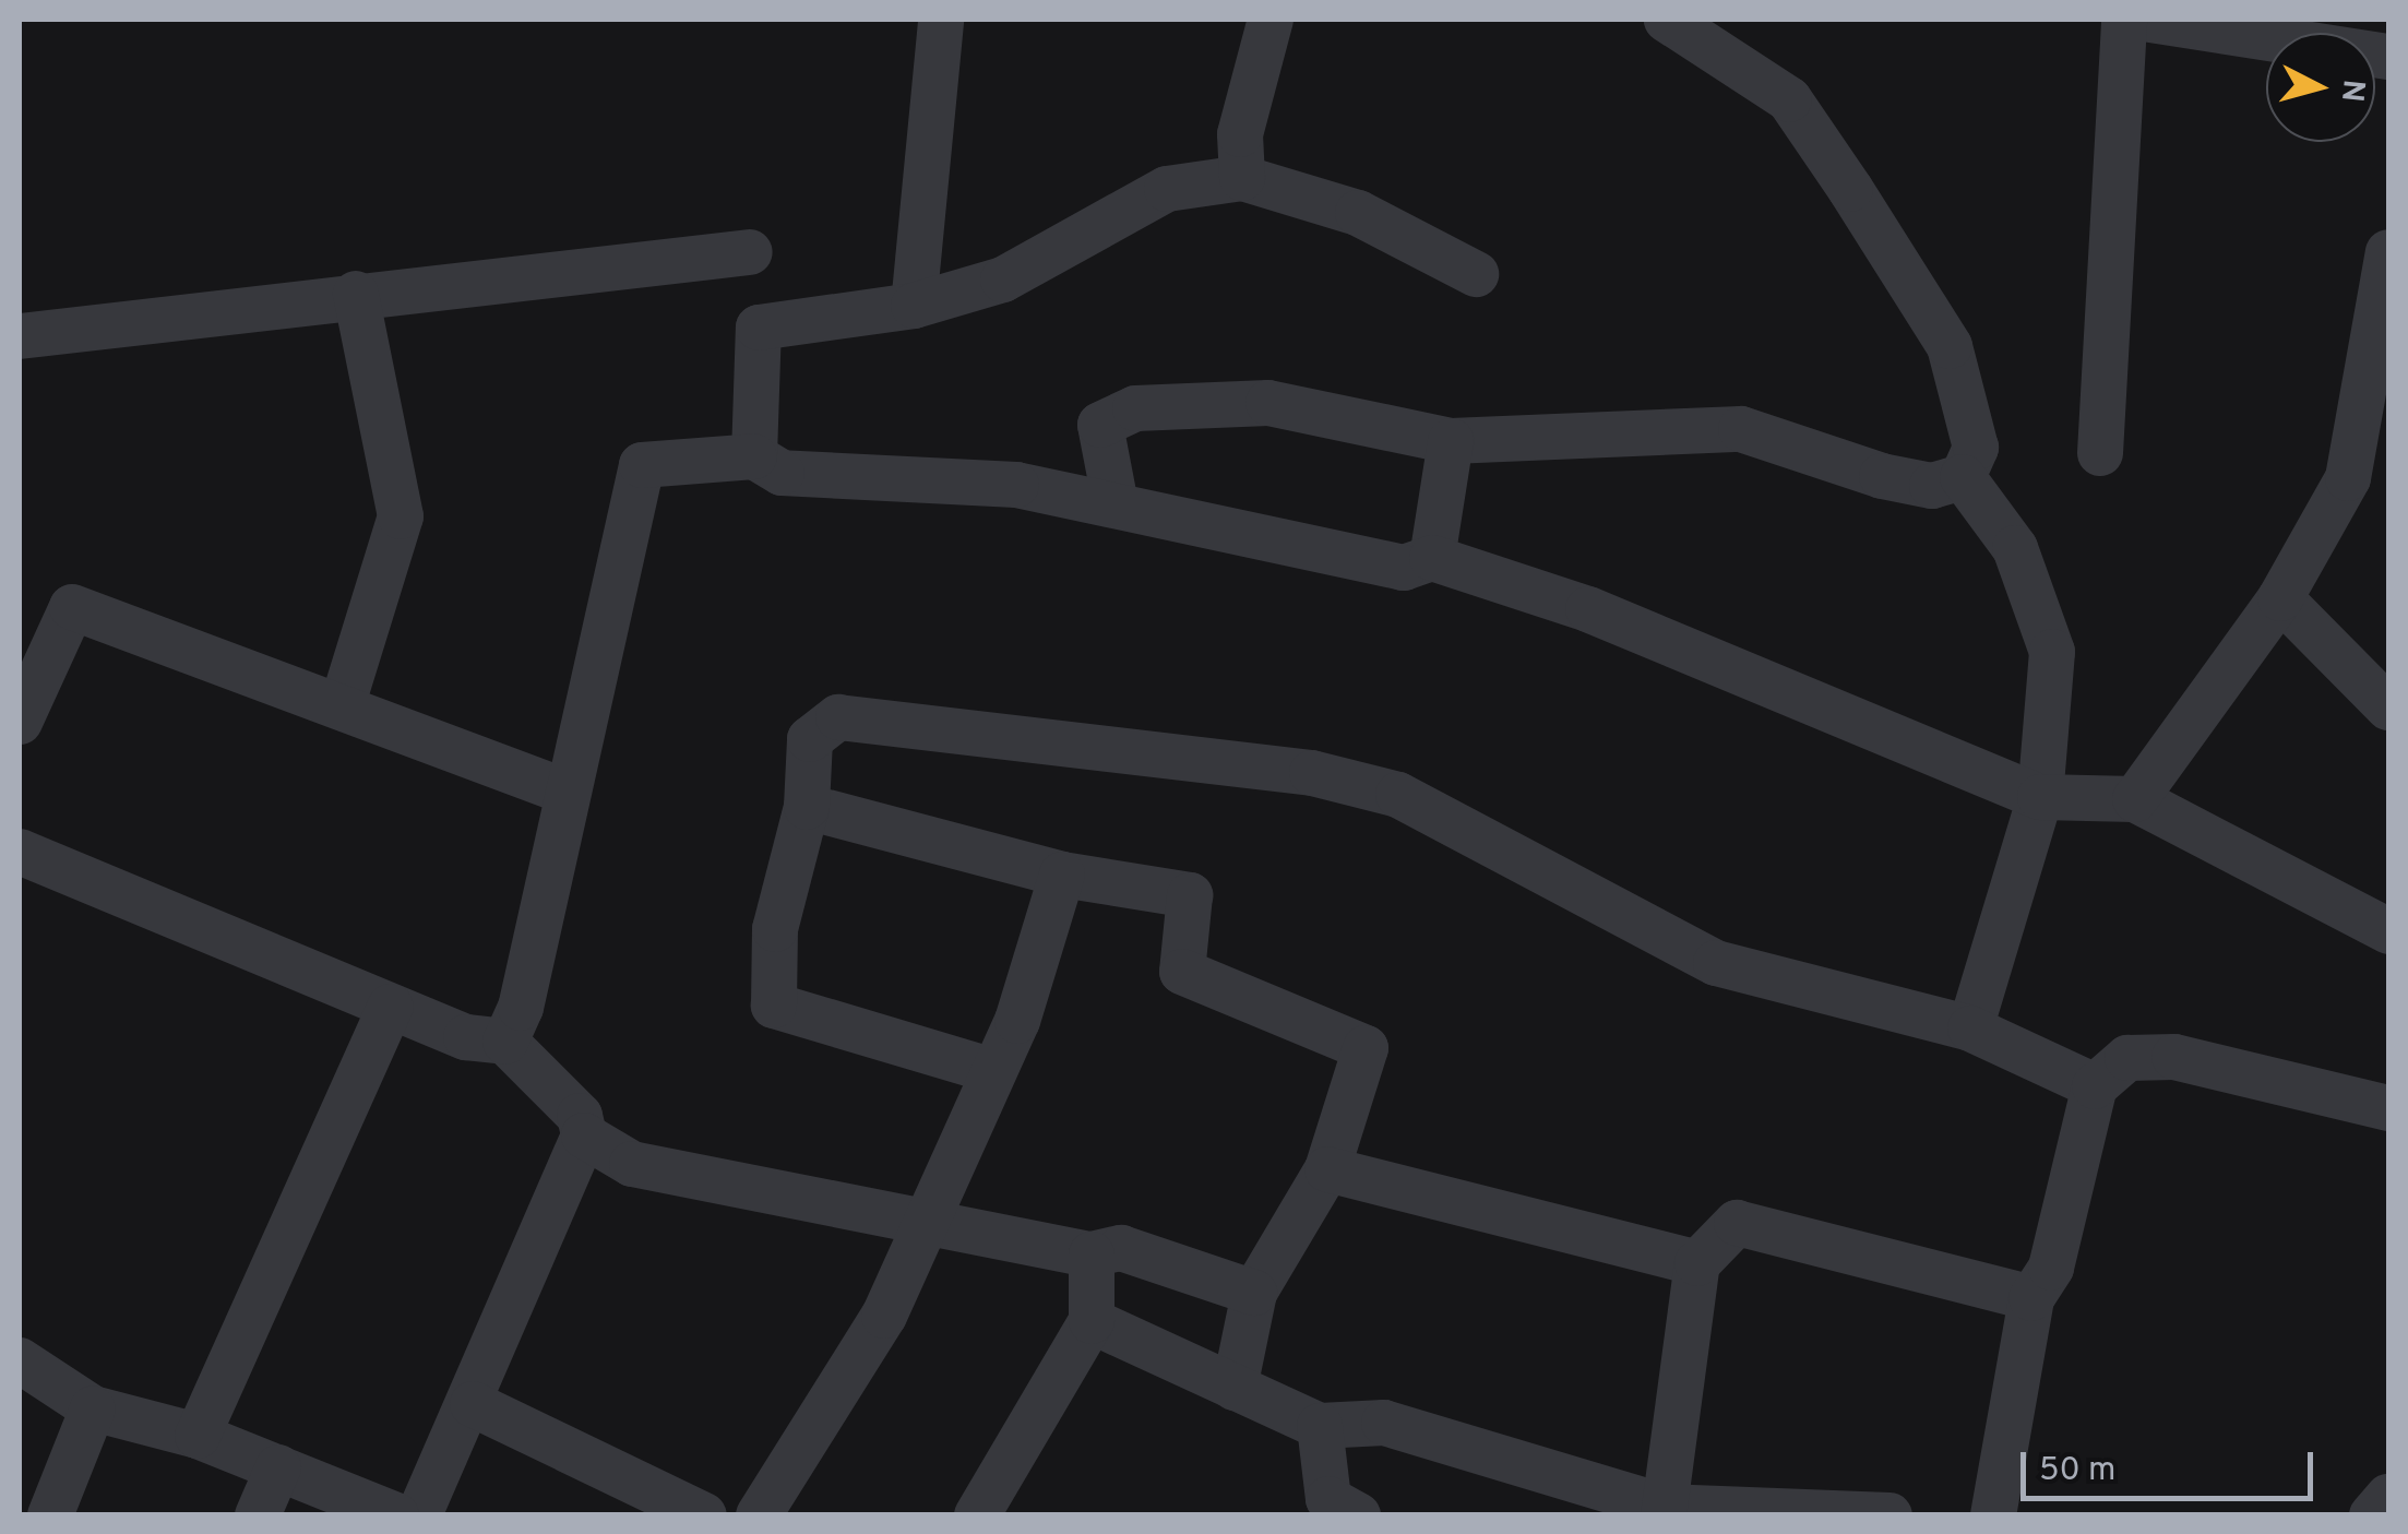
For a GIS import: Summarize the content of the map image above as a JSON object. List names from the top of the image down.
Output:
{
  "scale_bar": "50 m",
  "north": "right"
}
